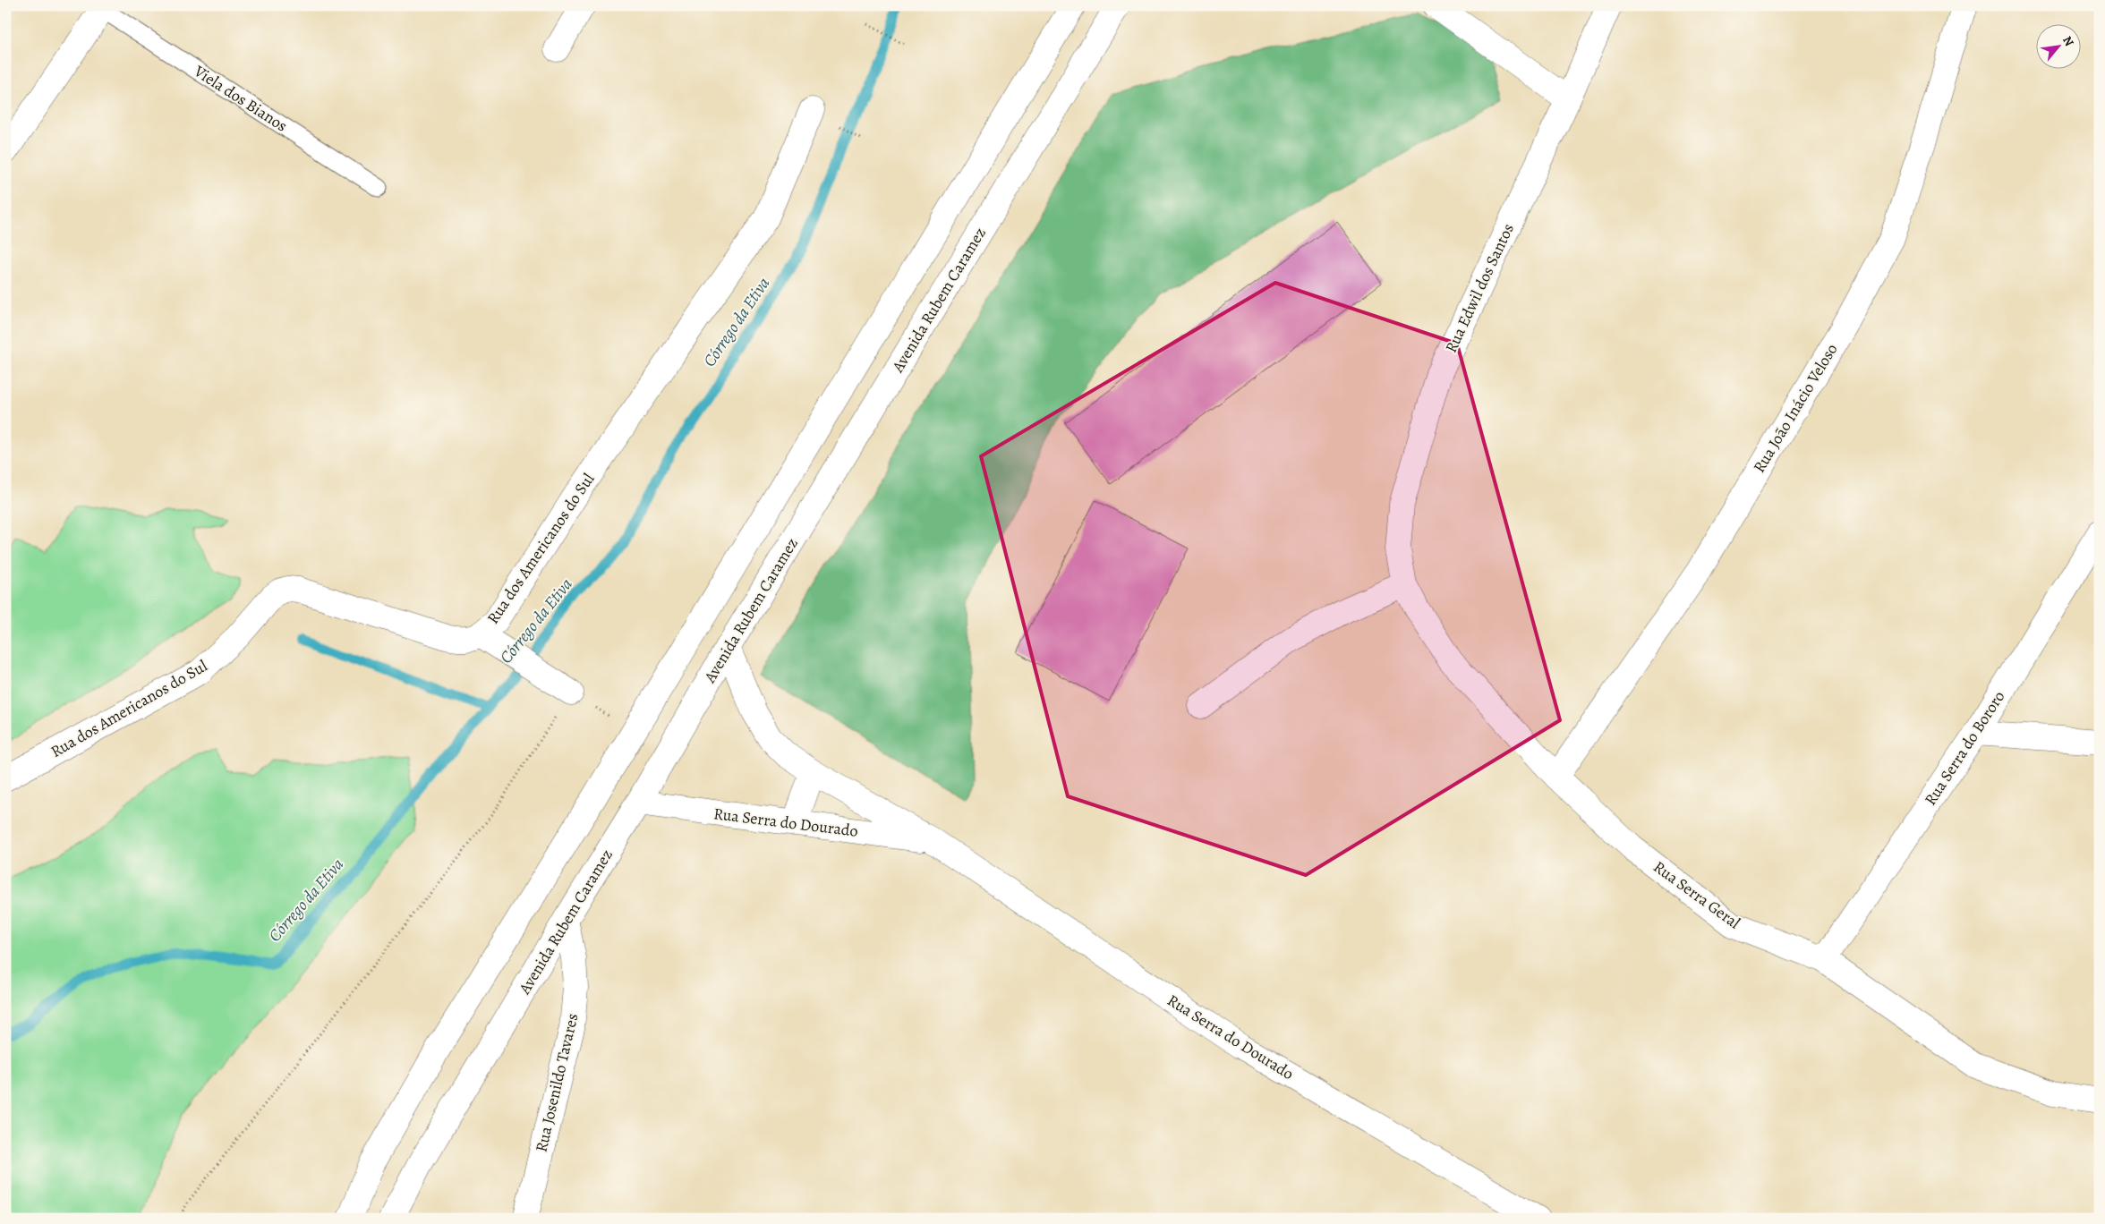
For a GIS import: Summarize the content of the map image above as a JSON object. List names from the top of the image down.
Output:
{
  "streets": {
    "main road": [
      "Rua Edwil dos Santos",
      "Avenida Rubem Caramez",
      "Rua João Inácio Veloso",
      "Rua dos Americanos do Sul",
      "Rua Serra do Bororo",
      "Rua Serra do Dourado",
      "Rua Serra Geral",
      "Rua Josenildo Tavares"
    ],
    "lane": ["Viela dos Bianos"]
  },
  "crossings": [
    ["Rua Edwil dos Santos", "Rua Serra Geral"],
    ["Avenida Rubem Caramez", "Rua Serra do Dourado"],
    ["Avenida Rubem Caramez", "Rua Josenildo Tavares"],
    ["Rua João Inácio Veloso", "Rua Serra Geral"],
    ["Rua Serra do Bororo", "Rua Serra Geral"]
  ],
  "water": ["Córrego da Etiva"],
  "north": "top right"
}
